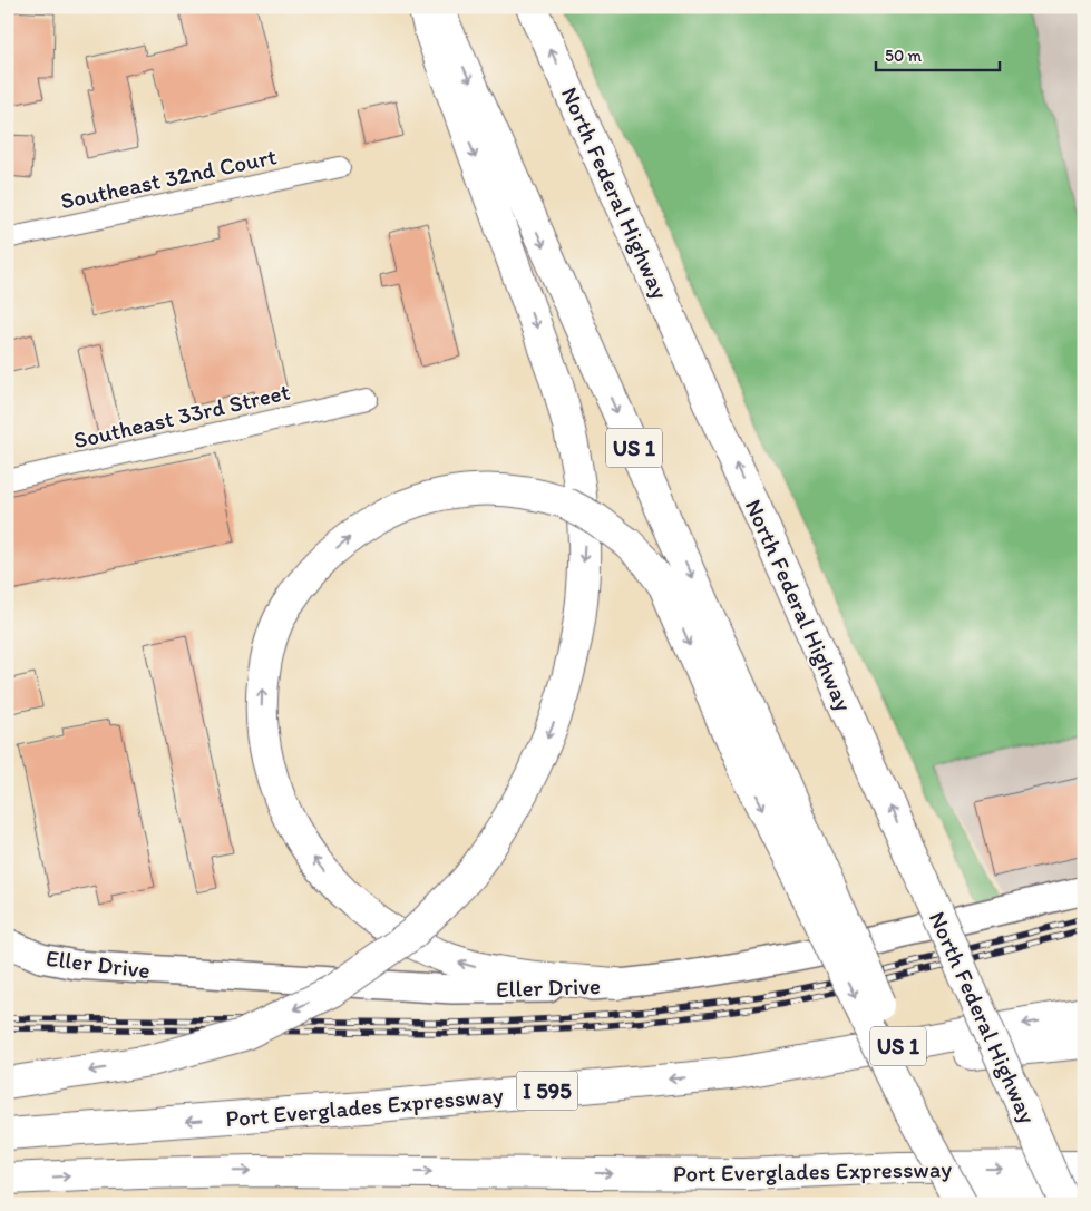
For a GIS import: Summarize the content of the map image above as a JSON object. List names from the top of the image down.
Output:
{
  "streets": {
    "main road": [
      "North Federal Highway",
      "US 1",
      "I 595",
      "Port Everglades Expressway"
    ],
    "street": ["Southeast 32nd Court", "Southeast 33rd Street", "Eller Drive"]
  },
  "scale_bar": "50 m"
}
